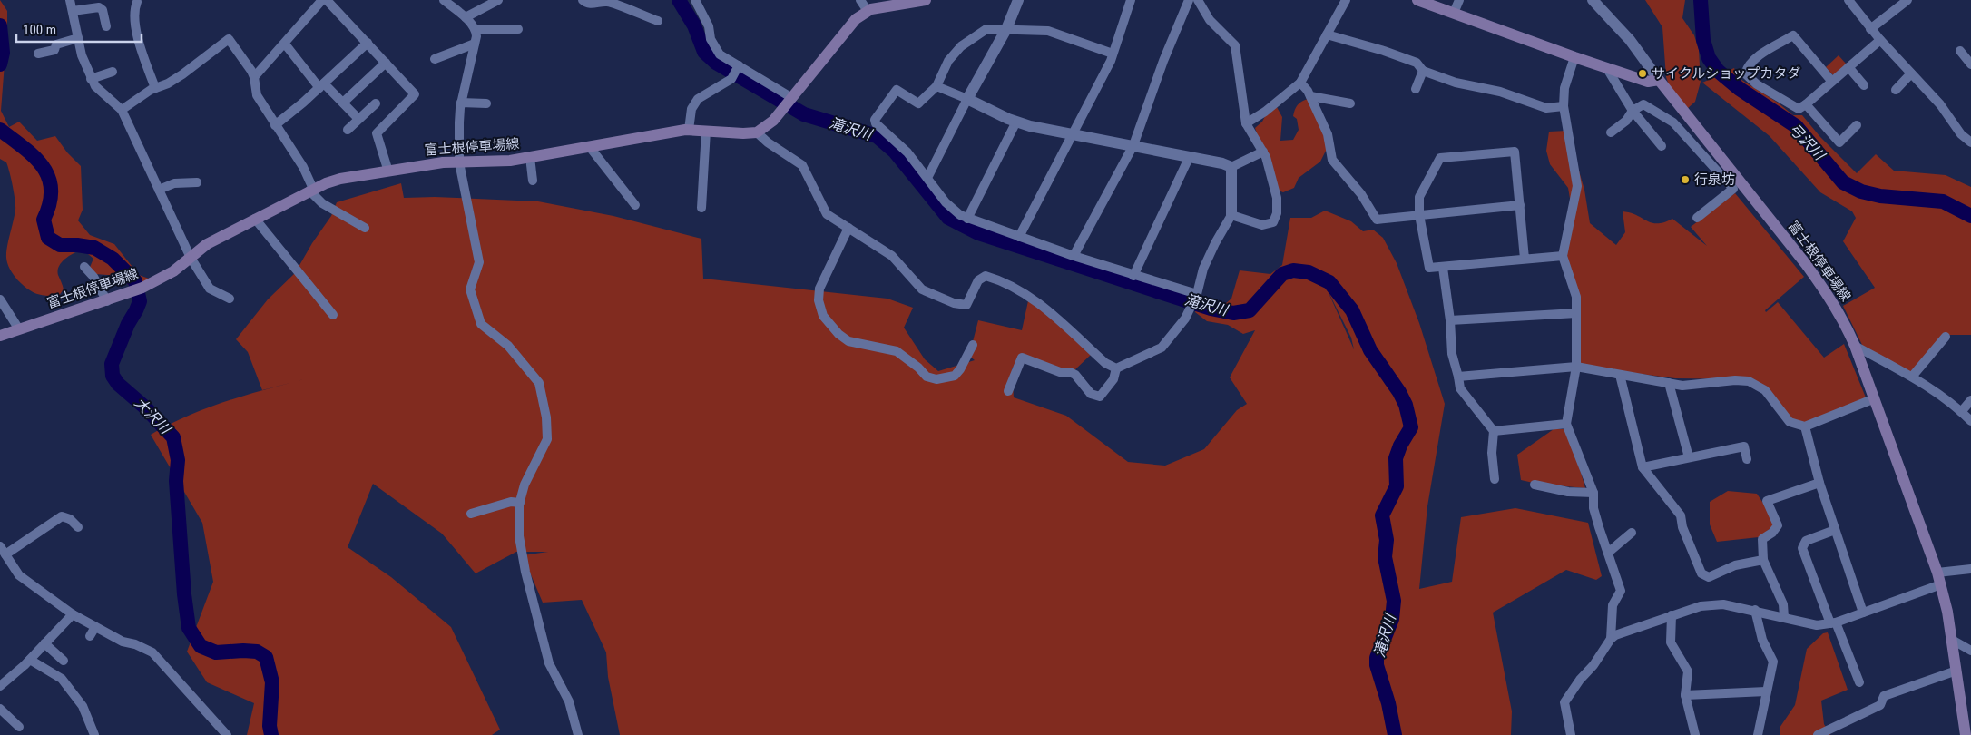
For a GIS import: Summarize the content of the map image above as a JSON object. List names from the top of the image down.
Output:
{
  "streets": {
    "main road": ["富士根停車場線"]
  },
  "water": ["滝沢川", "弓沢川", "大沢川"],
  "places": ["サイクルショップカタダ", "行泉坊"],
  "scale_bar": "100 m"
}
